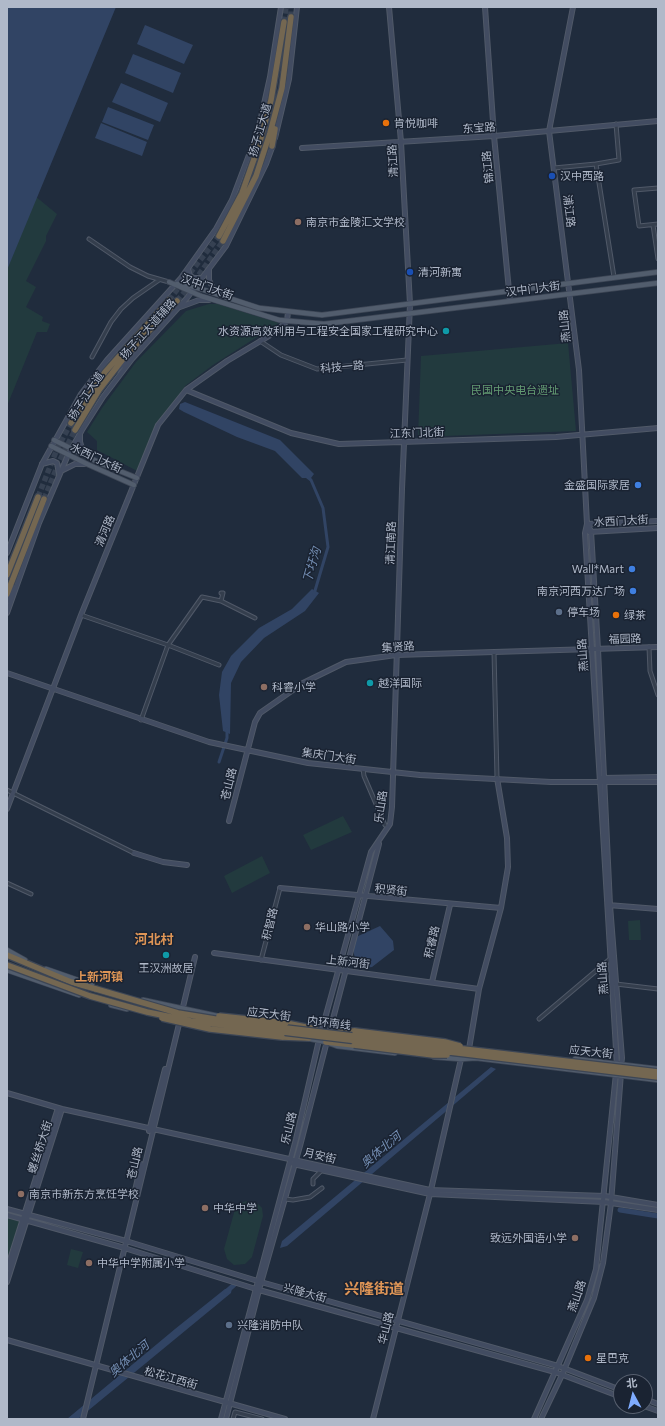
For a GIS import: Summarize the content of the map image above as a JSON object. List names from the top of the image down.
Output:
{
  "streets": {
    "highway": ["扬子江大道", "内环南线"],
    "main road": ["汉中门大街", "水西门大街", "应天大街"],
    "street": [
      "东宝路",
      "清江路",
      "锦江路",
      "浦江路",
      "燕山路",
      "扬子江大道辅路",
      "科技一路",
      "江东门北街",
      "清河路",
      "清江南路",
      "福园路",
      "集贤路",
      "集庆门大街",
      "苍山路",
      "乐山路",
      "积贤街",
      "积智路",
      "积睿路",
      "上新河街",
      "螺丝桥大街",
      "月安街",
      "兴隆大街",
      "华山路",
      "松花江西街"
    ]
  },
  "crossings": [
    ["东宝路", "清江路"],
    ["东宝路", "锦江路"],
    ["东宝路", "浦江路"],
    ["扬子江大道", "扬子江大道辅路"],
    ["清江路", "汉中门大街"],
    ["清江路", "清江南路"],
    ["锦江路", "汉中门大街"],
    ["浦江路", "汉中门大街"],
    ["浦江路", "燕山路"],
    ["汉中门大街", "燕山路"],
    ["汉中门大街", "扬子江大道辅路"],
    ["汉中门大街", "清河路"],
    ["汉中门大街", "清江南路"],
    ["燕山路", "江东门北街"],
    ["燕山路", "水西门大街"],
    ["燕山路", "福园路"],
    ["燕山路", "集贤路"],
    ["燕山路", "集庆门大街"],
    ["燕山路", "应天大街"],
    ["燕山路", "兴隆大街"],
    ["扬子江大道辅路", "水西门大街"],
    ["科技一路", "清河路"],
    ["科技一路", "清江南路"],
    ["江东门北街", "清河路"],
    ["江东门北街", "清江南路"],
    ["水西门大街", "清河路"],
    ["清河路", "集庆门大街"],
    ["清江南路", "集贤路"],
    ["清江南路", "集庆门大街"],
    ["清江南路", "乐山路"],
    ["福园路", "集贤路"],
    ["集贤路", "集庆门大街"],
    ["集贤路", "苍山路"],
    ["集庆门大街", "苍山路"],
    ["集庆门大街", "乐山路"],
    ["苍山路", "应天大街"],
    ["苍山路", "月安街"],
    ["苍山路", "兴隆大街"],
    ["苍山路", "松花江西街"],
    ["乐山路", "积贤街"],
    ["乐山路", "上新河街"],
    ["乐山路", "应天大街"],
    ["乐山路", "月安街"],
    ["乐山路", "兴隆大街"],
    ["乐山路", "松花江西街"],
    ["积贤街", "积智路"],
    ["积贤街", "积睿路"],
    ["积智路", "上新河街"],
    ["积睿路", "上新河街"],
    ["应天大街", "内环南线"],
    ["应天大街", "华山路"],
    ["螺丝桥大街", "月安街"],
    ["螺丝桥大街", "兴隆大街"],
    ["兴隆大街", "华山路"]
  ],
  "districts": ["河北村", "上新河镇", "兴隆街道"],
  "water": ["下圩沟", "奥体北河"],
  "parks": ["民国中央电台遗址"],
  "places": [
    "肯悦咖啡",
    "汉中西路",
    "南京市金陵汇文学校",
    "清河新寓",
    "水资源高效利用与工程安全国家工程研究中心",
    "金盛国际家居",
    "Wall*Mart",
    "南京河西万达广场",
    "停车场",
    "绿茶",
    "越洋国际",
    "科睿小学",
    "华山路小学",
    "王汉洲故居",
    "南京市新东方烹饪学校",
    "中华中学",
    "致远外国语小学",
    "中华中学附属小学",
    "兴隆消防中队",
    "星巴克"
  ],
  "north": "top"
}
